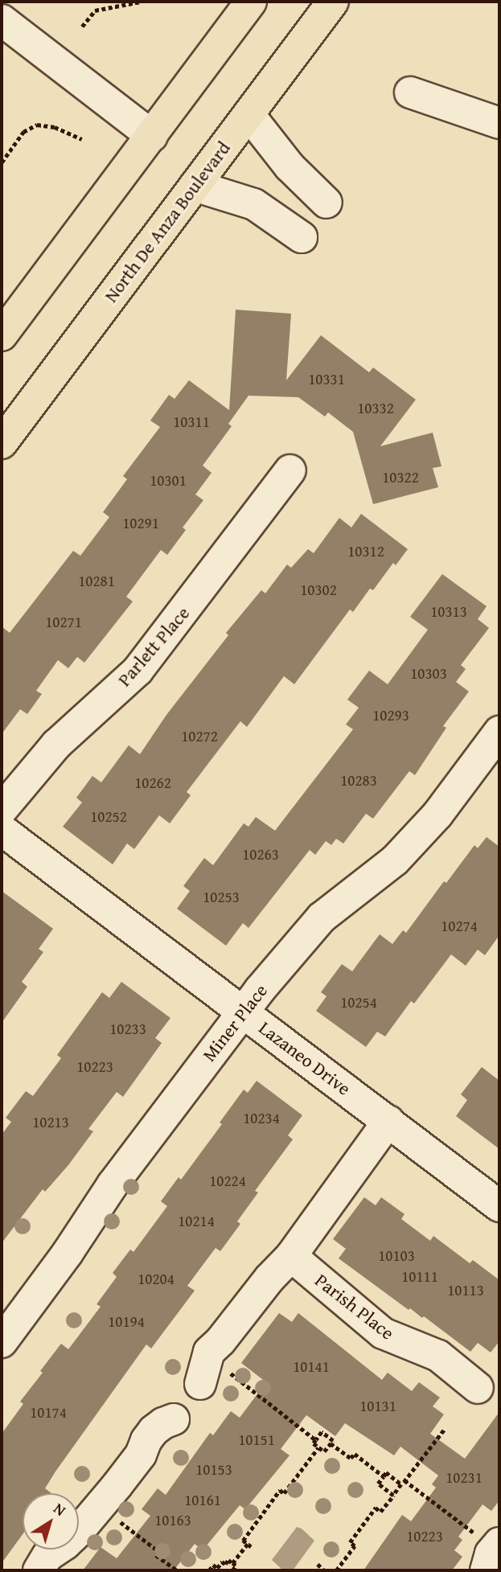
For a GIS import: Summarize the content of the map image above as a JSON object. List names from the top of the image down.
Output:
{
  "streets": {
    "main road": ["North De Anza Boulevard"],
    "street": [
      "Parlett Place",
      "Miner Place",
      "Lazaneo Drive",
      "Parish Place"
    ]
  },
  "crossings": [
    ["Miner Place", "Lazaneo Drive"]
  ],
  "house_numbers": [
    "10331",
    "10332",
    "10311",
    "10322",
    "10301",
    "10291",
    "10312",
    "10281",
    "10302",
    "10313",
    "10271",
    "10303",
    "10293",
    "10272",
    "10283",
    "10262",
    "10252",
    "10263",
    "10253",
    "10274",
    "10254",
    "10233",
    "10223",
    "10234",
    "10213",
    "10224",
    "10214",
    "10103",
    "10111",
    "10204",
    "10113",
    "10194",
    "10141",
    "10131",
    "10174",
    "10151",
    "10153",
    "10231",
    "10161",
    "10163",
    "10223"
  ],
  "north": "top right"
}
